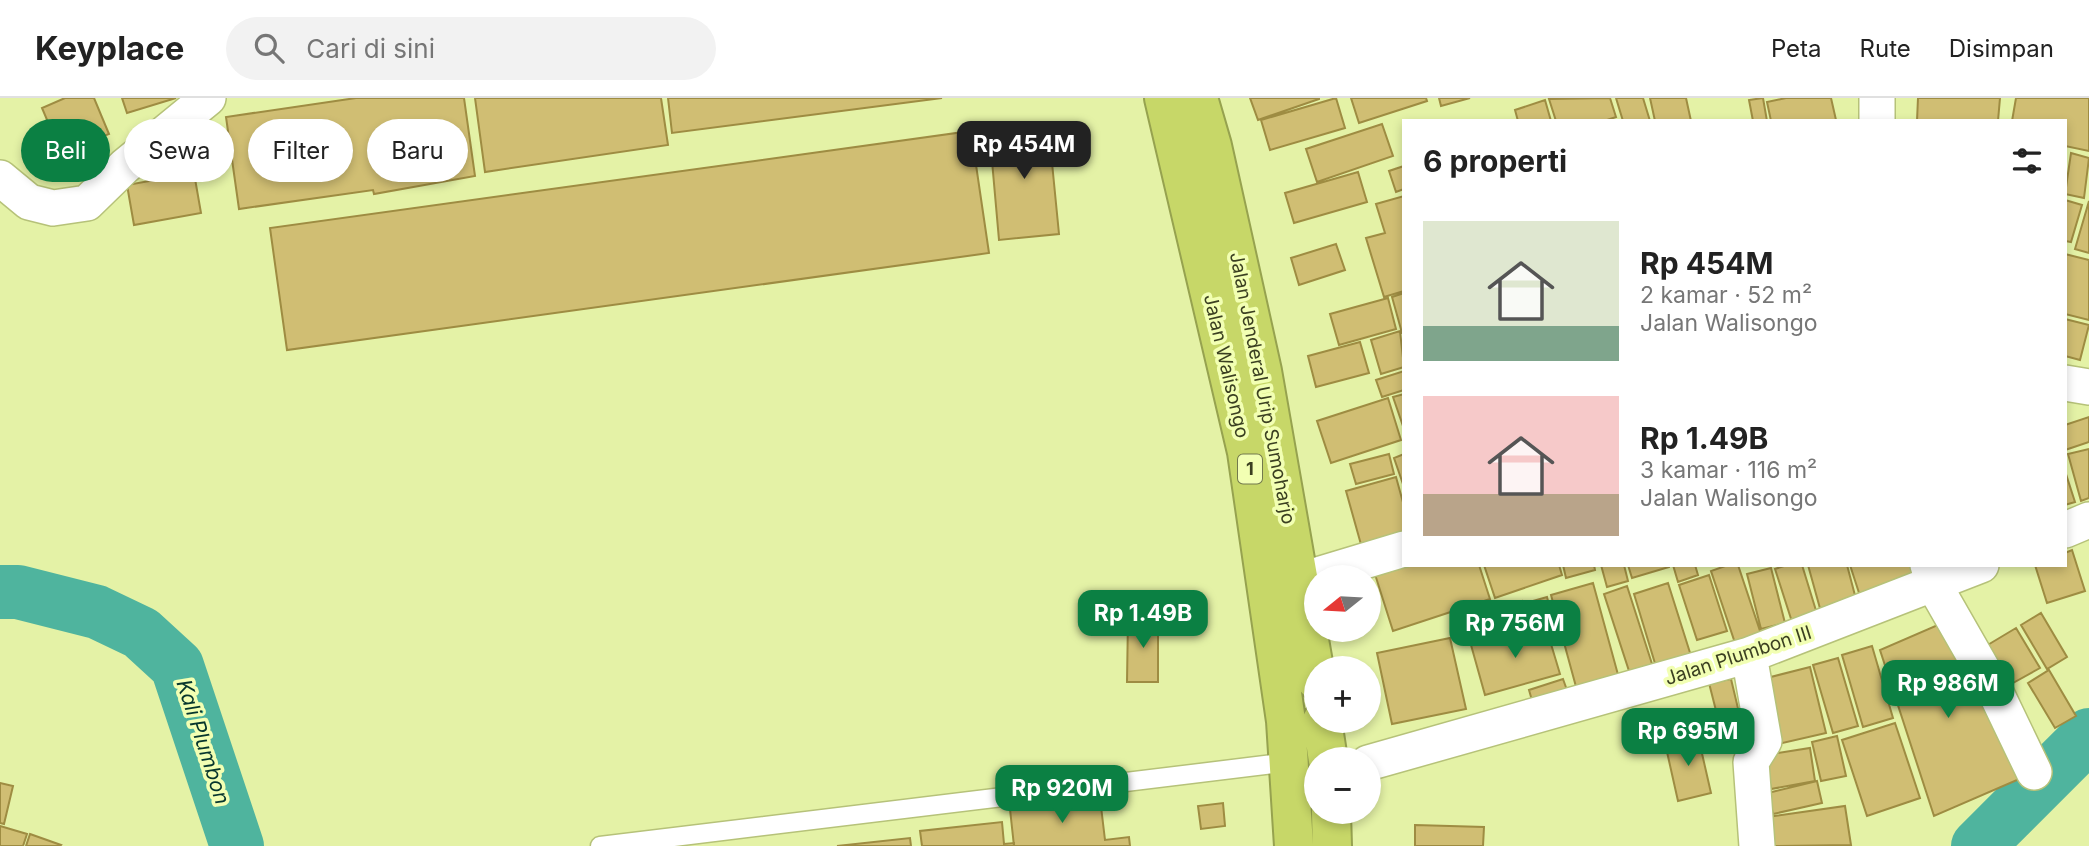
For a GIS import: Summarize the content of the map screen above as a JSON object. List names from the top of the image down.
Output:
{
  "streets": {
    "highway": ["Jalan Walisongo", "Jalan Jenderal Urip Sumoharjo", "1"],
    "street": ["Jalan Plumbon III"]
  },
  "crossings": [
    ["Jalan Walisongo", "Jalan Jenderal Urip Sumoharjo"]
  ],
  "water": ["Kali Plumbon"],
  "north": "left",
  "page": {
    "header": "Keyplace",
    "search": "Cari di sini",
    "nav": ["Peta", "Rute", "Disimpan"],
    "chip": [
      "Beli",
      "Sewa",
      "Filter",
      "Baru"
    ],
    "heading": "6 properti",
    "price": [
      "Rp 454M",
      "Rp 1.49B",
      "Rp 756M",
      "Rp 986M",
      "Rp 695M",
      "Rp 920M"
    ],
    "list": [
      {
        "name": "Rp 454M",
        "note": "2 kamar · 52 m² · Jalan Walisongo"
      },
      {
        "name": "Rp 1.49B",
        "note": "3 kamar · 116 m² · Jalan Walisongo"
      }
    ],
    "map_buttons": ["+", "−"]
  }
}
